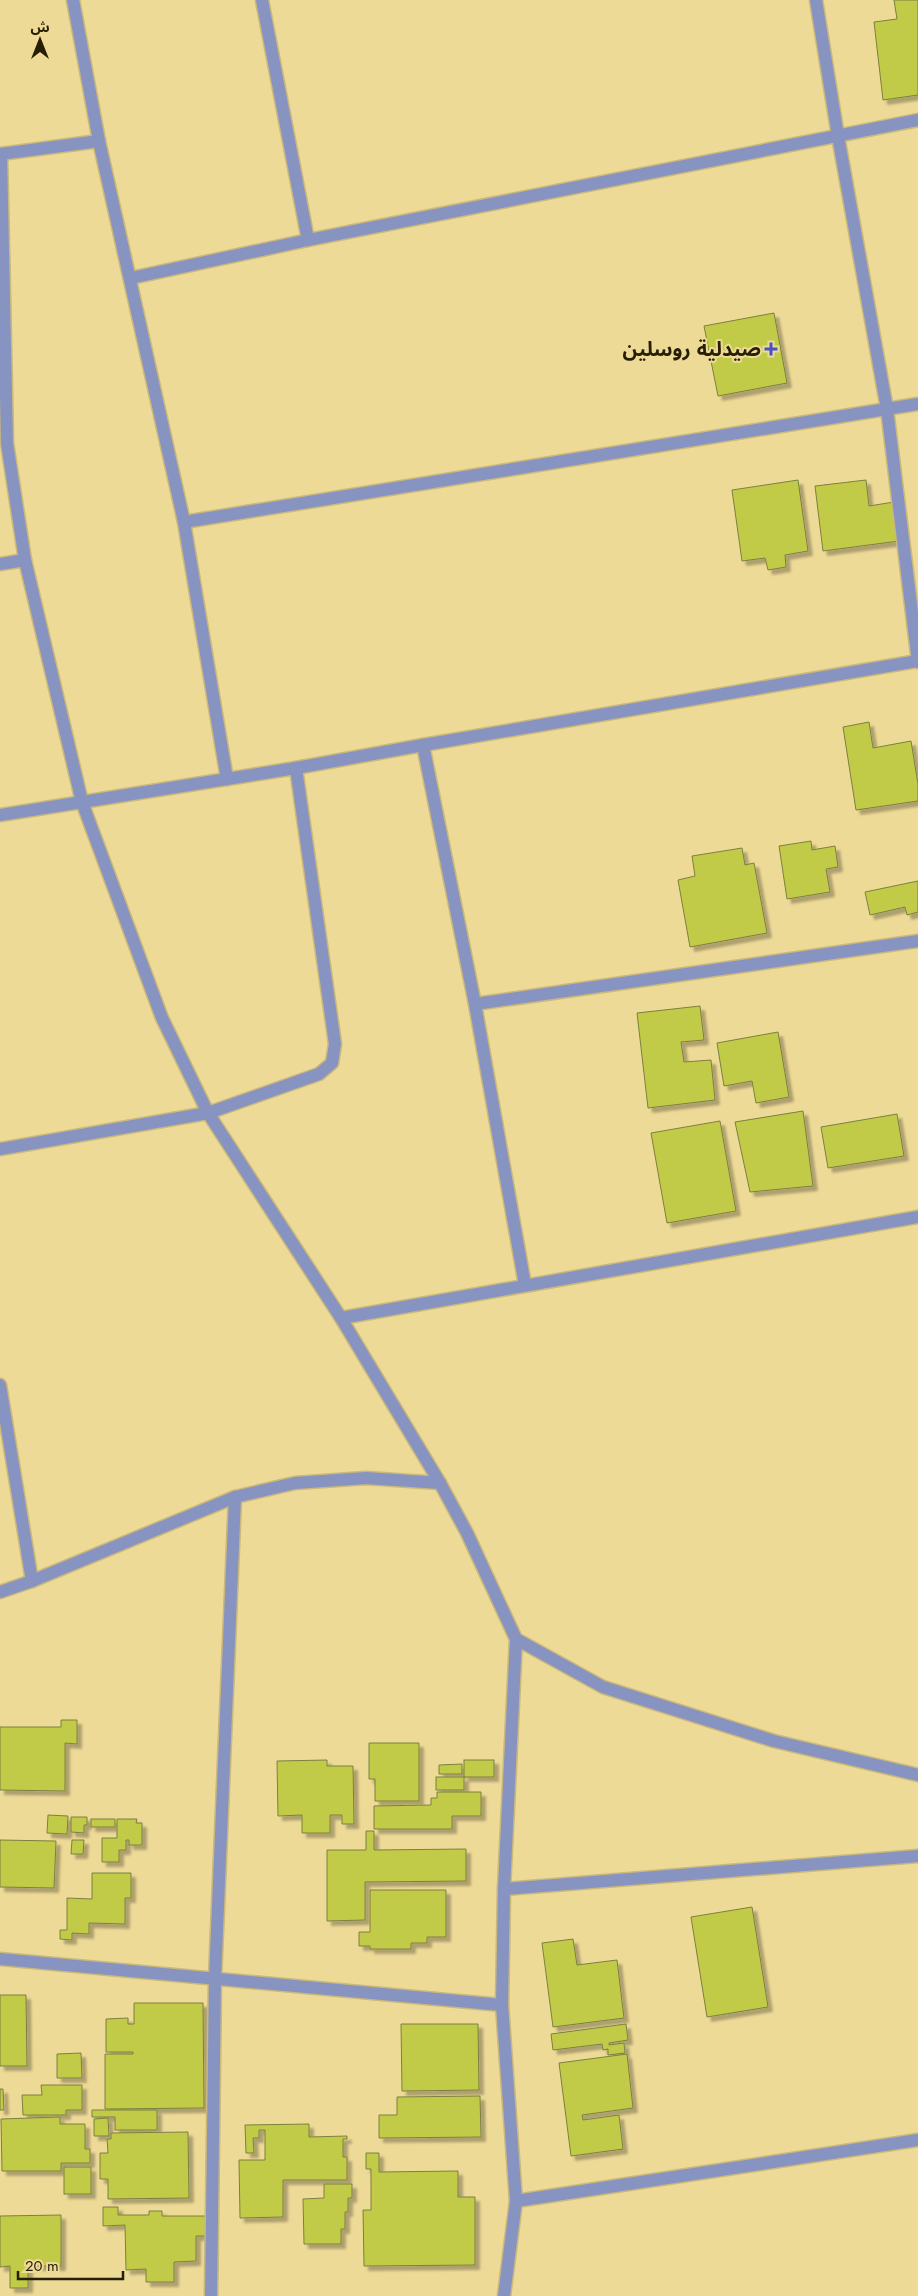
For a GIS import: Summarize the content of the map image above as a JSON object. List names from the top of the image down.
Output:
{
  "places": {
    "health": ["صيدلية روسلين"]
  },
  "scale_bar": "20 m",
  "north": "top"
}
